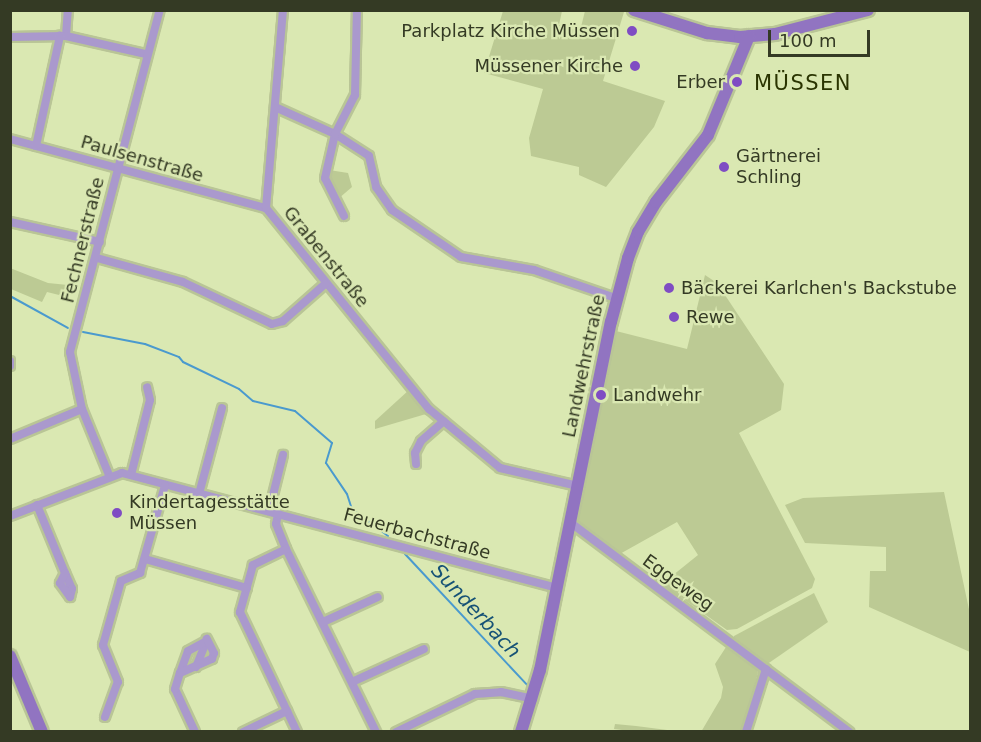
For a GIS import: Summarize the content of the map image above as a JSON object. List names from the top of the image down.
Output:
{
  "streets": {
    "street": [
      "Paulsenstraße",
      "Fechnerstraße",
      "Grabenstraße",
      "Landwehrstraße",
      "Feuerbachstraße",
      "Eggeweg"
    ]
  },
  "crossings": [
    ["Paulsenstraße", "Fechnerstraße"],
    ["Paulsenstraße", "Grabenstraße"],
    ["Fechnerstraße", "Feuerbachstraße"],
    ["Grabenstraße", "Landwehrstraße"],
    ["Landwehrstraße", "Feuerbachstraße"],
    ["Landwehrstraße", "Eggeweg"]
  ],
  "districts": ["MÜSSEN"],
  "water": ["Sunderbach"],
  "places": [
    "Parkplatz Kirche Müssen",
    "Müssener Kirche",
    "Erber",
    "Gärtnerei Schling",
    "Bäckerei Karlchen's Backstube",
    "Rewe",
    "Landwehr",
    "Kindertagesstätte Müssen"
  ],
  "scale_bar": "100 m"
}
